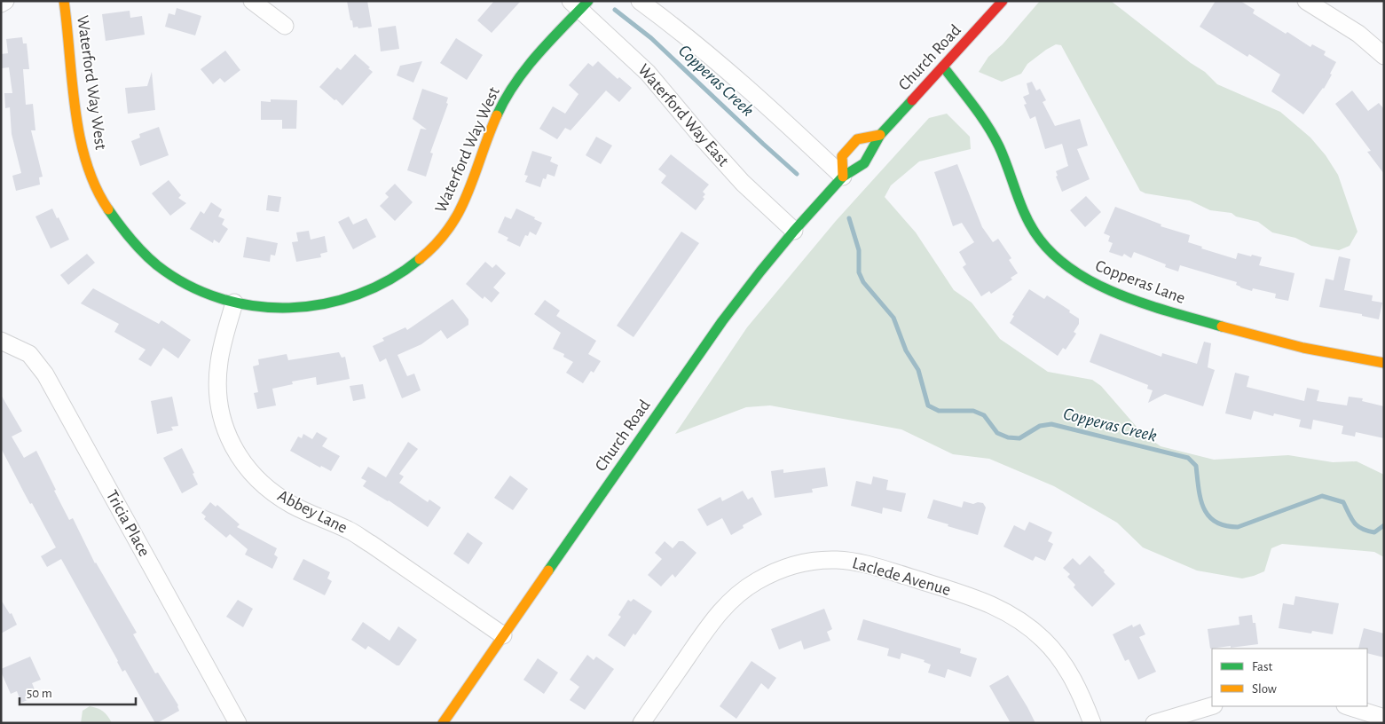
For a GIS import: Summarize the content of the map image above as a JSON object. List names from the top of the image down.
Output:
{
  "streets": {
    "street": [
      "Church Road",
      "Waterford Way West",
      "Waterford Way East",
      "Copperas Lane",
      "Abbey Lane",
      "Tricia Place",
      "Laclede Avenue"
    ]
  },
  "crossings": [
    ["Church Road", "Waterford Way East"],
    ["Church Road", "Copperas Lane"],
    ["Church Road", "Abbey Lane"],
    ["Waterford Way West", "Waterford Way East"],
    ["Waterford Way West", "Abbey Lane"]
  ],
  "water": ["Copperas Creek"],
  "legend": ["Fast", "Slow"],
  "scale_bar": "50 m"
}
